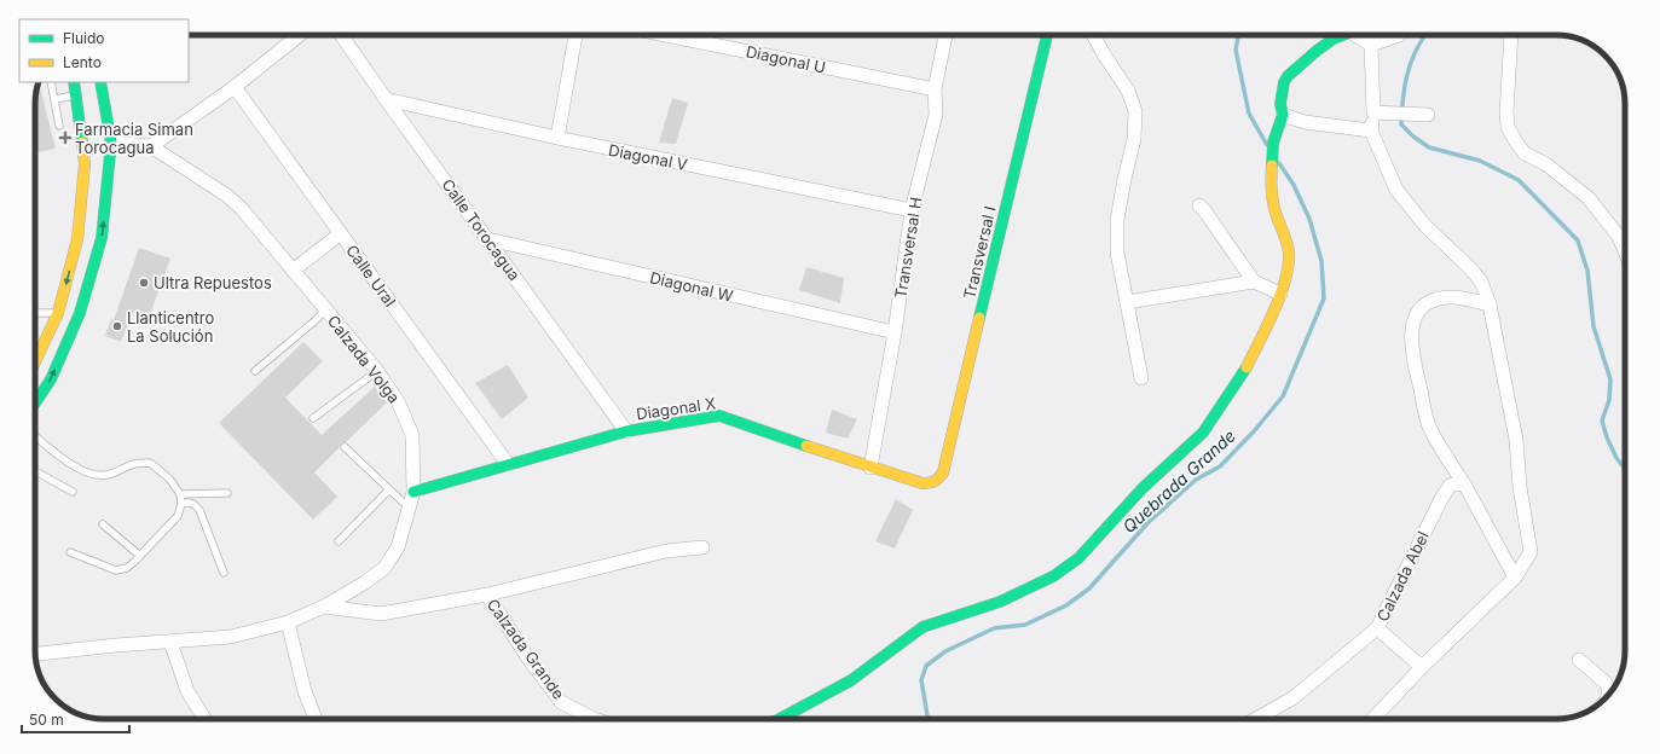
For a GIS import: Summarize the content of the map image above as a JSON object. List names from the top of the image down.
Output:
{
  "streets": {
    "street": [
      "Diagonal U",
      "Diagonal V",
      "Calle Torocagua",
      "Transversal H",
      "Transversal I",
      "Calle Ural",
      "Diagonal W",
      "Calzada Volga",
      "Diagonal X",
      "Calzada Abel",
      "Calzada Grande"
    ]
  },
  "crossings": [
    ["Diagonal U", "Transversal H"],
    ["Diagonal V", "Calle Torocagua"],
    ["Diagonal V", "Transversal H"],
    ["Calle Torocagua", "Diagonal W"],
    ["Calle Torocagua", "Diagonal X"],
    ["Transversal H", "Diagonal W"],
    ["Transversal H", "Diagonal X"],
    ["Transversal I", "Diagonal X"],
    ["Calle Ural", "Diagonal X"],
    ["Calzada Volga", "Diagonal X"],
    ["Calzada Volga", "Calzada Grande"]
  ],
  "water": ["Quebrada Grande"],
  "places": {
    "health": ["Farmacia Siman Torocagua"],
    "other": ["Ultra Repuestos", "Llanticentro La Solución"]
  },
  "legend": ["Fluido", "Lento"],
  "scale_bar": "50 m"
}
